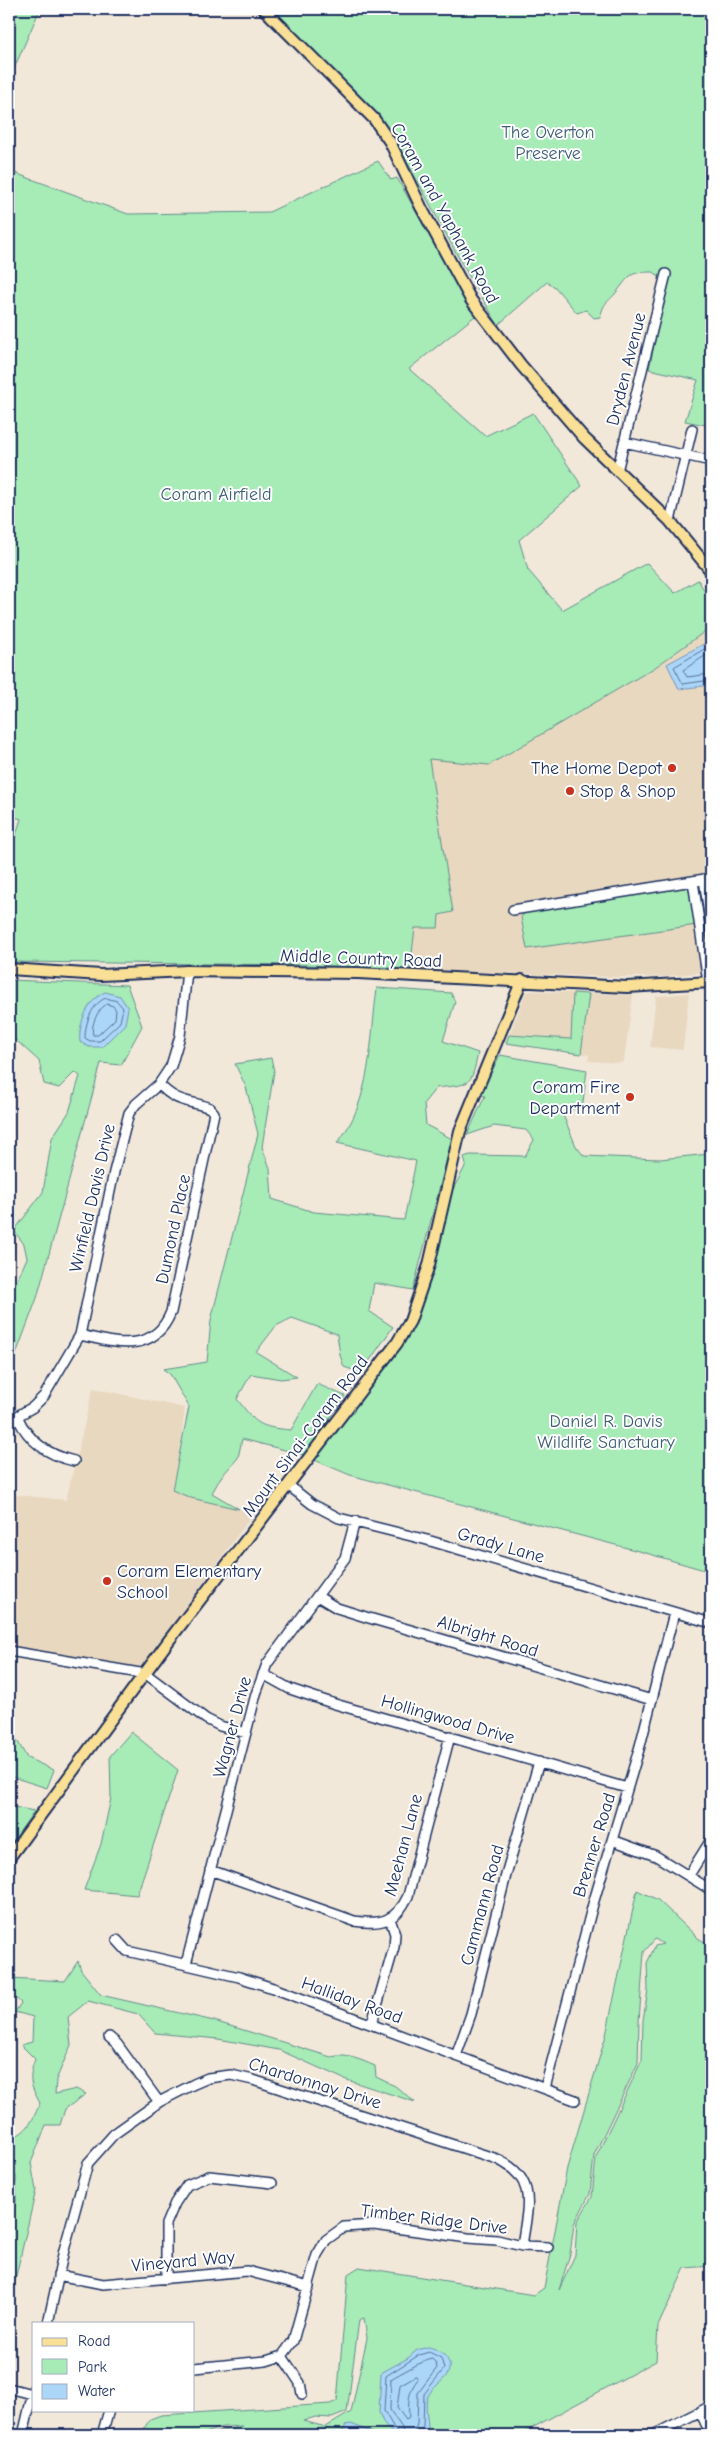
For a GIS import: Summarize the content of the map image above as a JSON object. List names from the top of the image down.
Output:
{
  "streets": {
    "main road": ["Coram and Yaphank Road", "Middle Country Road", "Mount Sinai-Coram Road"],
    "street": [
      "Dryden Avenue",
      "Winfield Davis Drive",
      "Dumond Place",
      "Grady Lane",
      "Albright Road",
      "Hollingwood Drive",
      "Wagner Drive",
      "Meehan Lane",
      "Brenner Road",
      "Cammann Road",
      "Halliday Road",
      "Chardonnay Drive",
      "Timber Ridge Drive",
      "Vineyard Way"
    ]
  },
  "crossings": [
    ["Coram and Yaphank Road", "Dryden Avenue"],
    ["Middle Country Road", "Winfield Davis Drive"],
    ["Middle Country Road", "Mount Sinai-Coram Road"],
    ["Winfield Davis Drive", "Dumond Place"],
    ["Mount Sinai-Coram Road", "Grady Lane"],
    ["Grady Lane", "Wagner Drive"],
    ["Grady Lane", "Brenner Road"],
    ["Albright Road", "Wagner Drive"],
    ["Albright Road", "Brenner Road"],
    ["Hollingwood Drive", "Wagner Drive"],
    ["Hollingwood Drive", "Meehan Lane"],
    ["Hollingwood Drive", "Brenner Road"],
    ["Hollingwood Drive", "Cammann Road"],
    ["Wagner Drive", "Meehan Lane"],
    ["Wagner Drive", "Halliday Road"],
    ["Brenner Road", "Halliday Road"],
    ["Cammann Road", "Halliday Road"],
    ["Chardonnay Drive", "Timber Ridge Drive"],
    ["Chardonnay Drive", "Vineyard Way"],
    ["Timber Ridge Drive", "Vineyard Way"]
  ],
  "parks": ["The Overton Preserve", "Coram Airfield", "Daniel R. Davis Wildlife Sanctuary"],
  "places": [
    "The Home Depot",
    "Stop & Shop",
    "Coram Fire Department",
    "Coram Elementary School"
  ],
  "legend": ["Road", "Park", "Water"]
}
